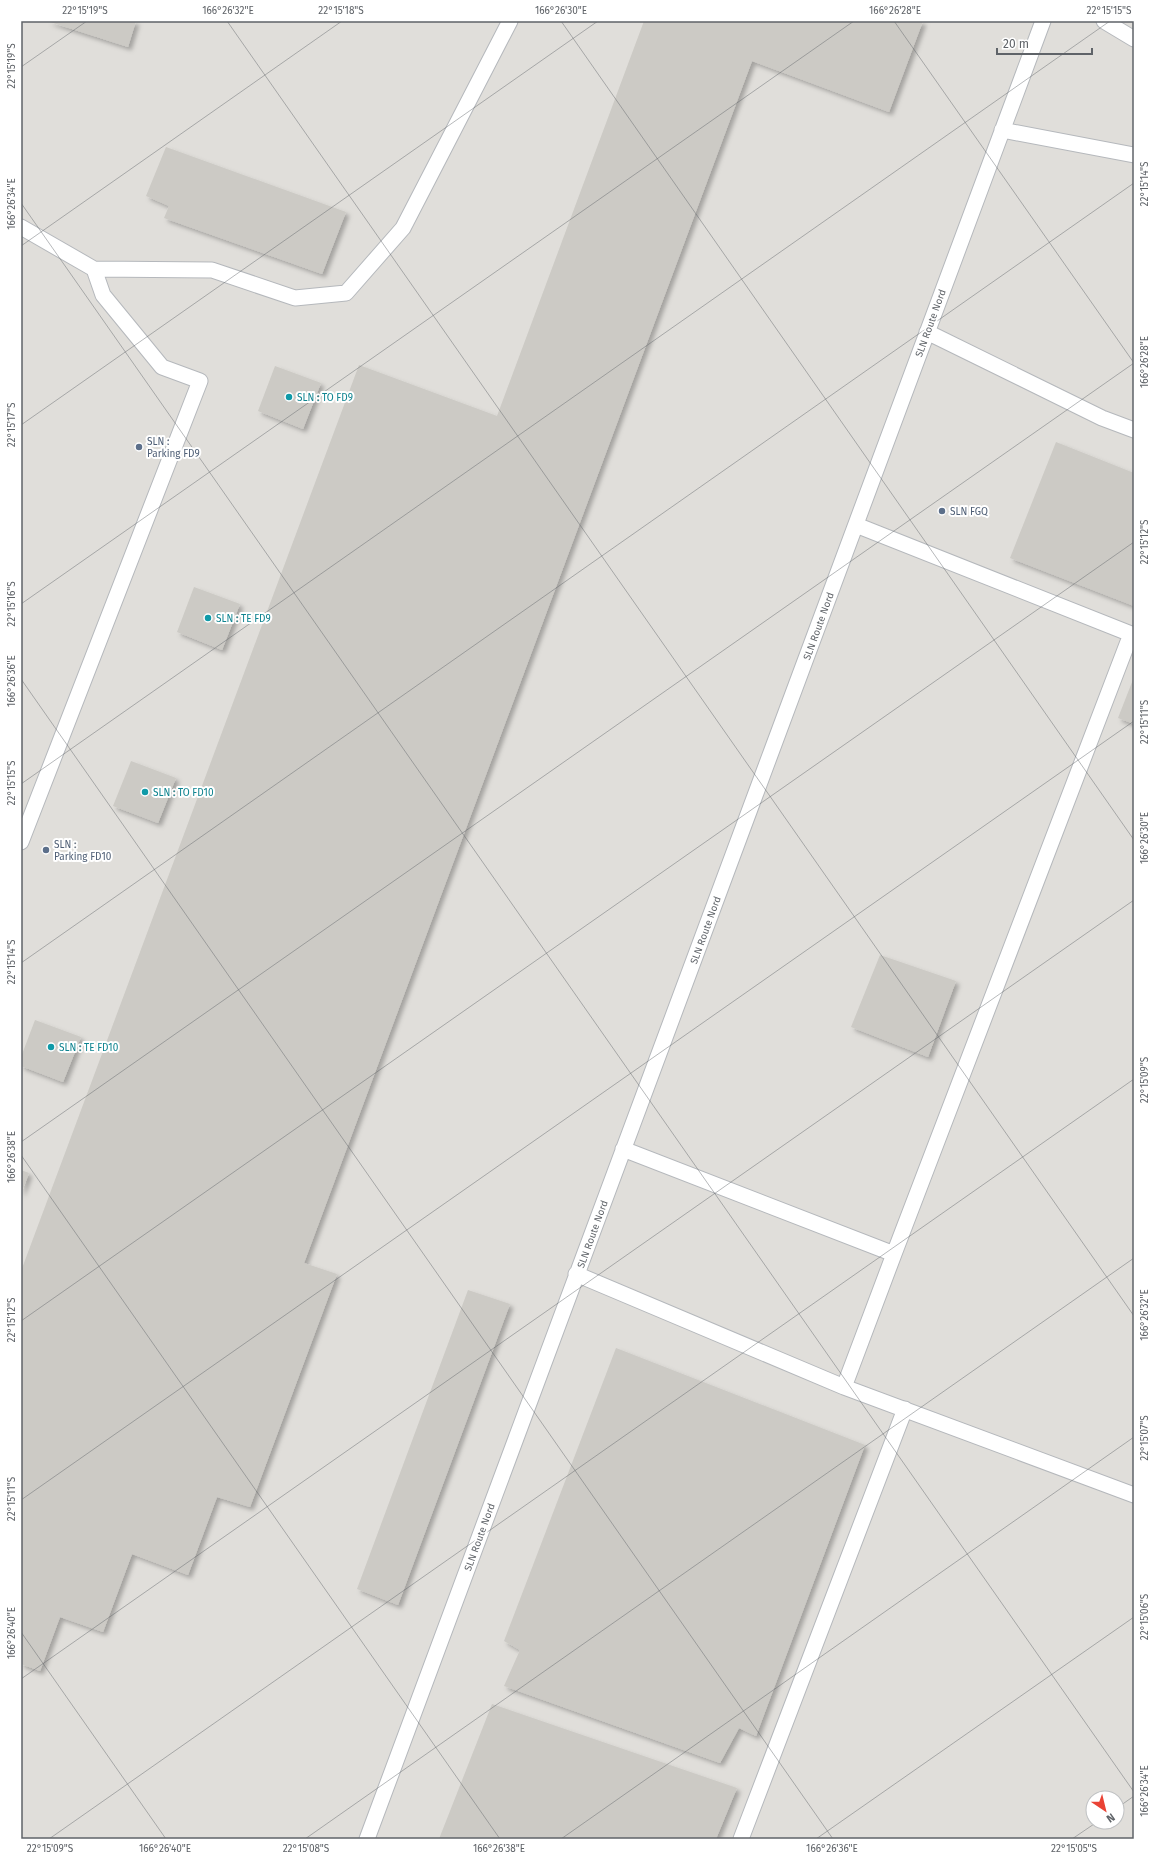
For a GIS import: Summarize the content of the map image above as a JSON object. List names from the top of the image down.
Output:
{
  "streets": {
    "lane": ["SLN Route Nord"]
  },
  "places": [
    "SLN : TO FD9",
    "SLN : Parking FD9",
    "SLN FGQ",
    "SLN : TE FD9",
    "SLN : TO FD10",
    "SLN : Parking FD10",
    "SLN : TE FD10"
  ],
  "scale_bar": "20 m",
  "north": "bottom right",
  "coordinates": [
    "22°15'19\"S",
    "166°26'32\"E",
    "22°15'18\"S",
    "166°26'30\"E",
    "166°26'28\"E",
    "22°15'15\"S",
    "22°15'14\"S",
    "166°26'34\"E",
    "22°15'17\"S",
    "22°15'12\"S",
    "22°15'16\"S",
    "166°26'36\"E",
    "22°15'11\"S",
    "22°15'09\"S",
    "166°26'38\"E",
    "22°15'07\"S",
    "22°15'06\"S",
    "166°26'40\"E",
    "22°15'08\"S",
    "22°15'05\"S"
  ]
}
